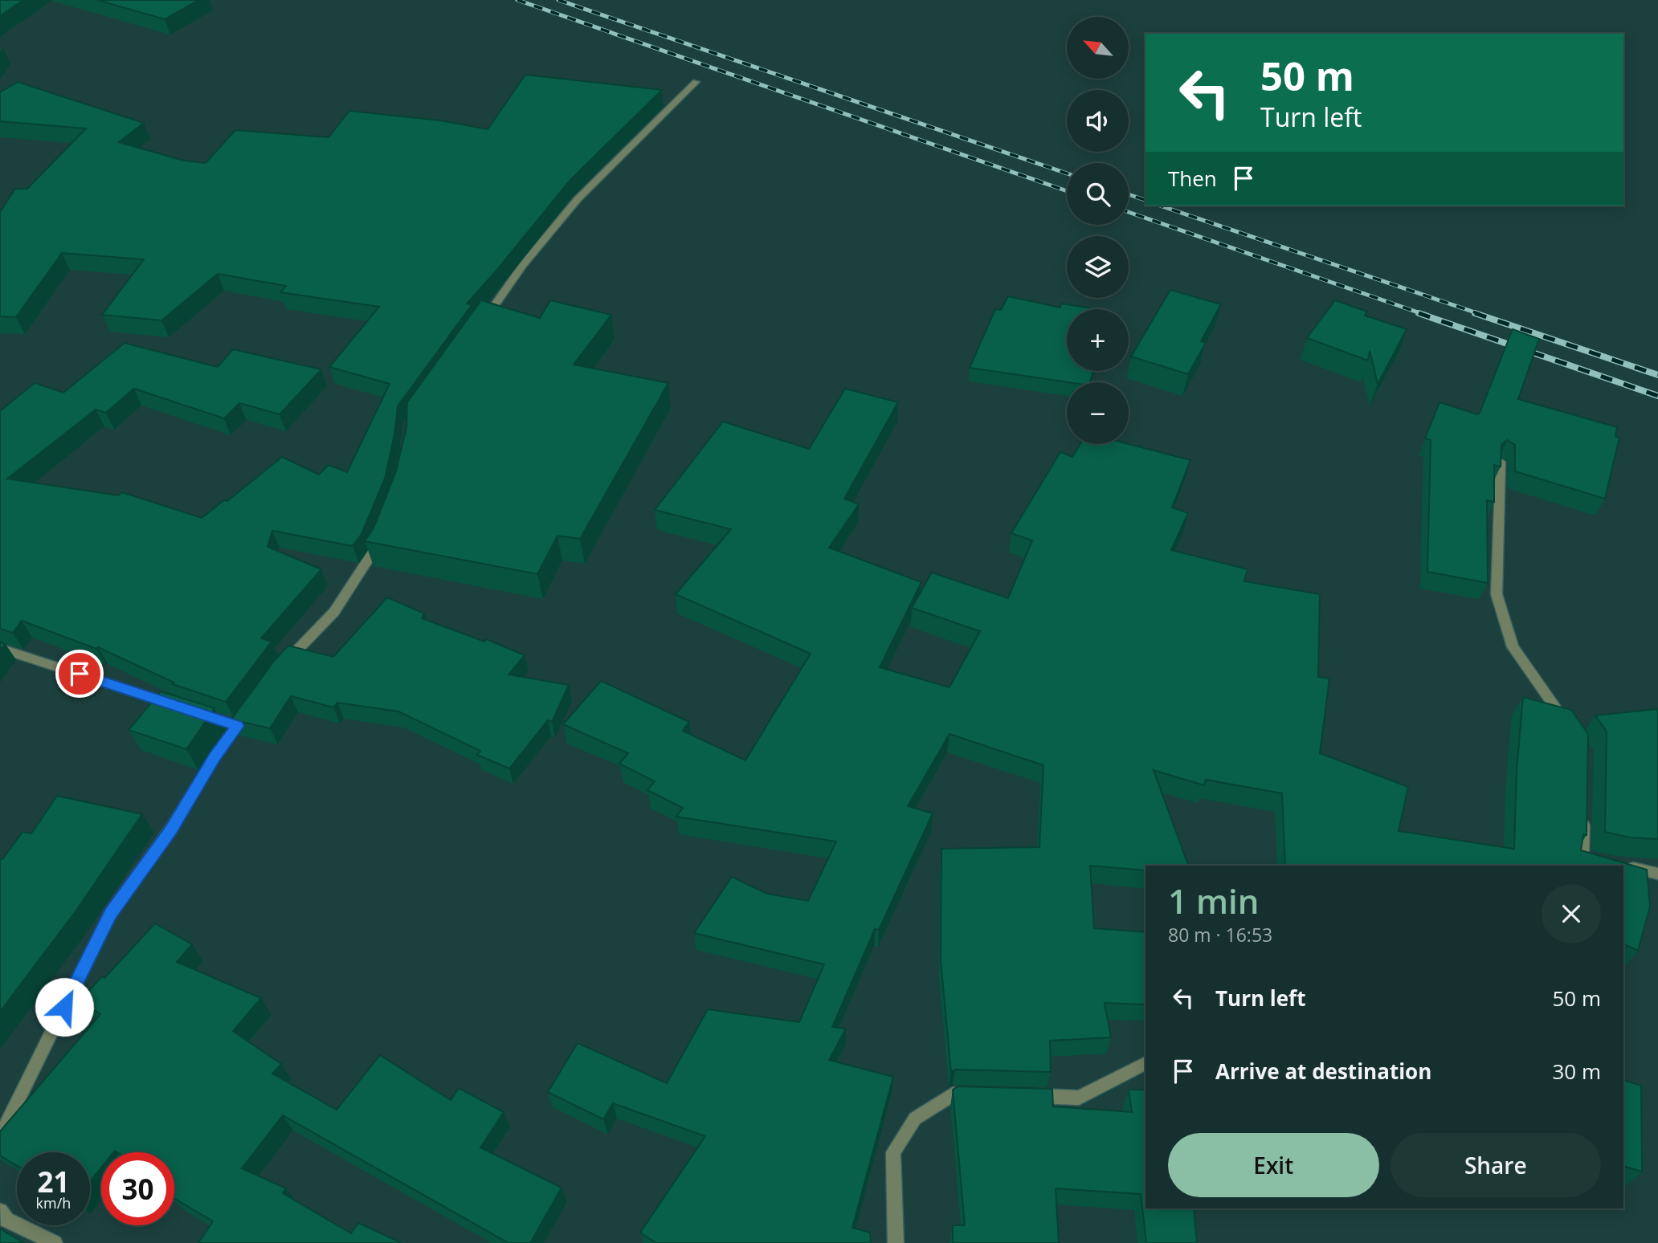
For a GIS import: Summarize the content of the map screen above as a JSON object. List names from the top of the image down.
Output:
{
  "north": "top left",
  "page": {
    "map_buttons": ["+", "−"],
    "turn": ["50 m", "Turn left"],
    "then": "Then",
    "heading": ["1 min", "80 m · 16:53"],
    "list": [
      {
        "name": "Turn left",
        "value": "50 m"
      },
      {
        "name": "Arrive at destination",
        "value": "30 m"
      }
    ],
    "buttons": ["Exit", "Share"],
    "speed": "21 km/h",
    "limit": "30"
  }
}
